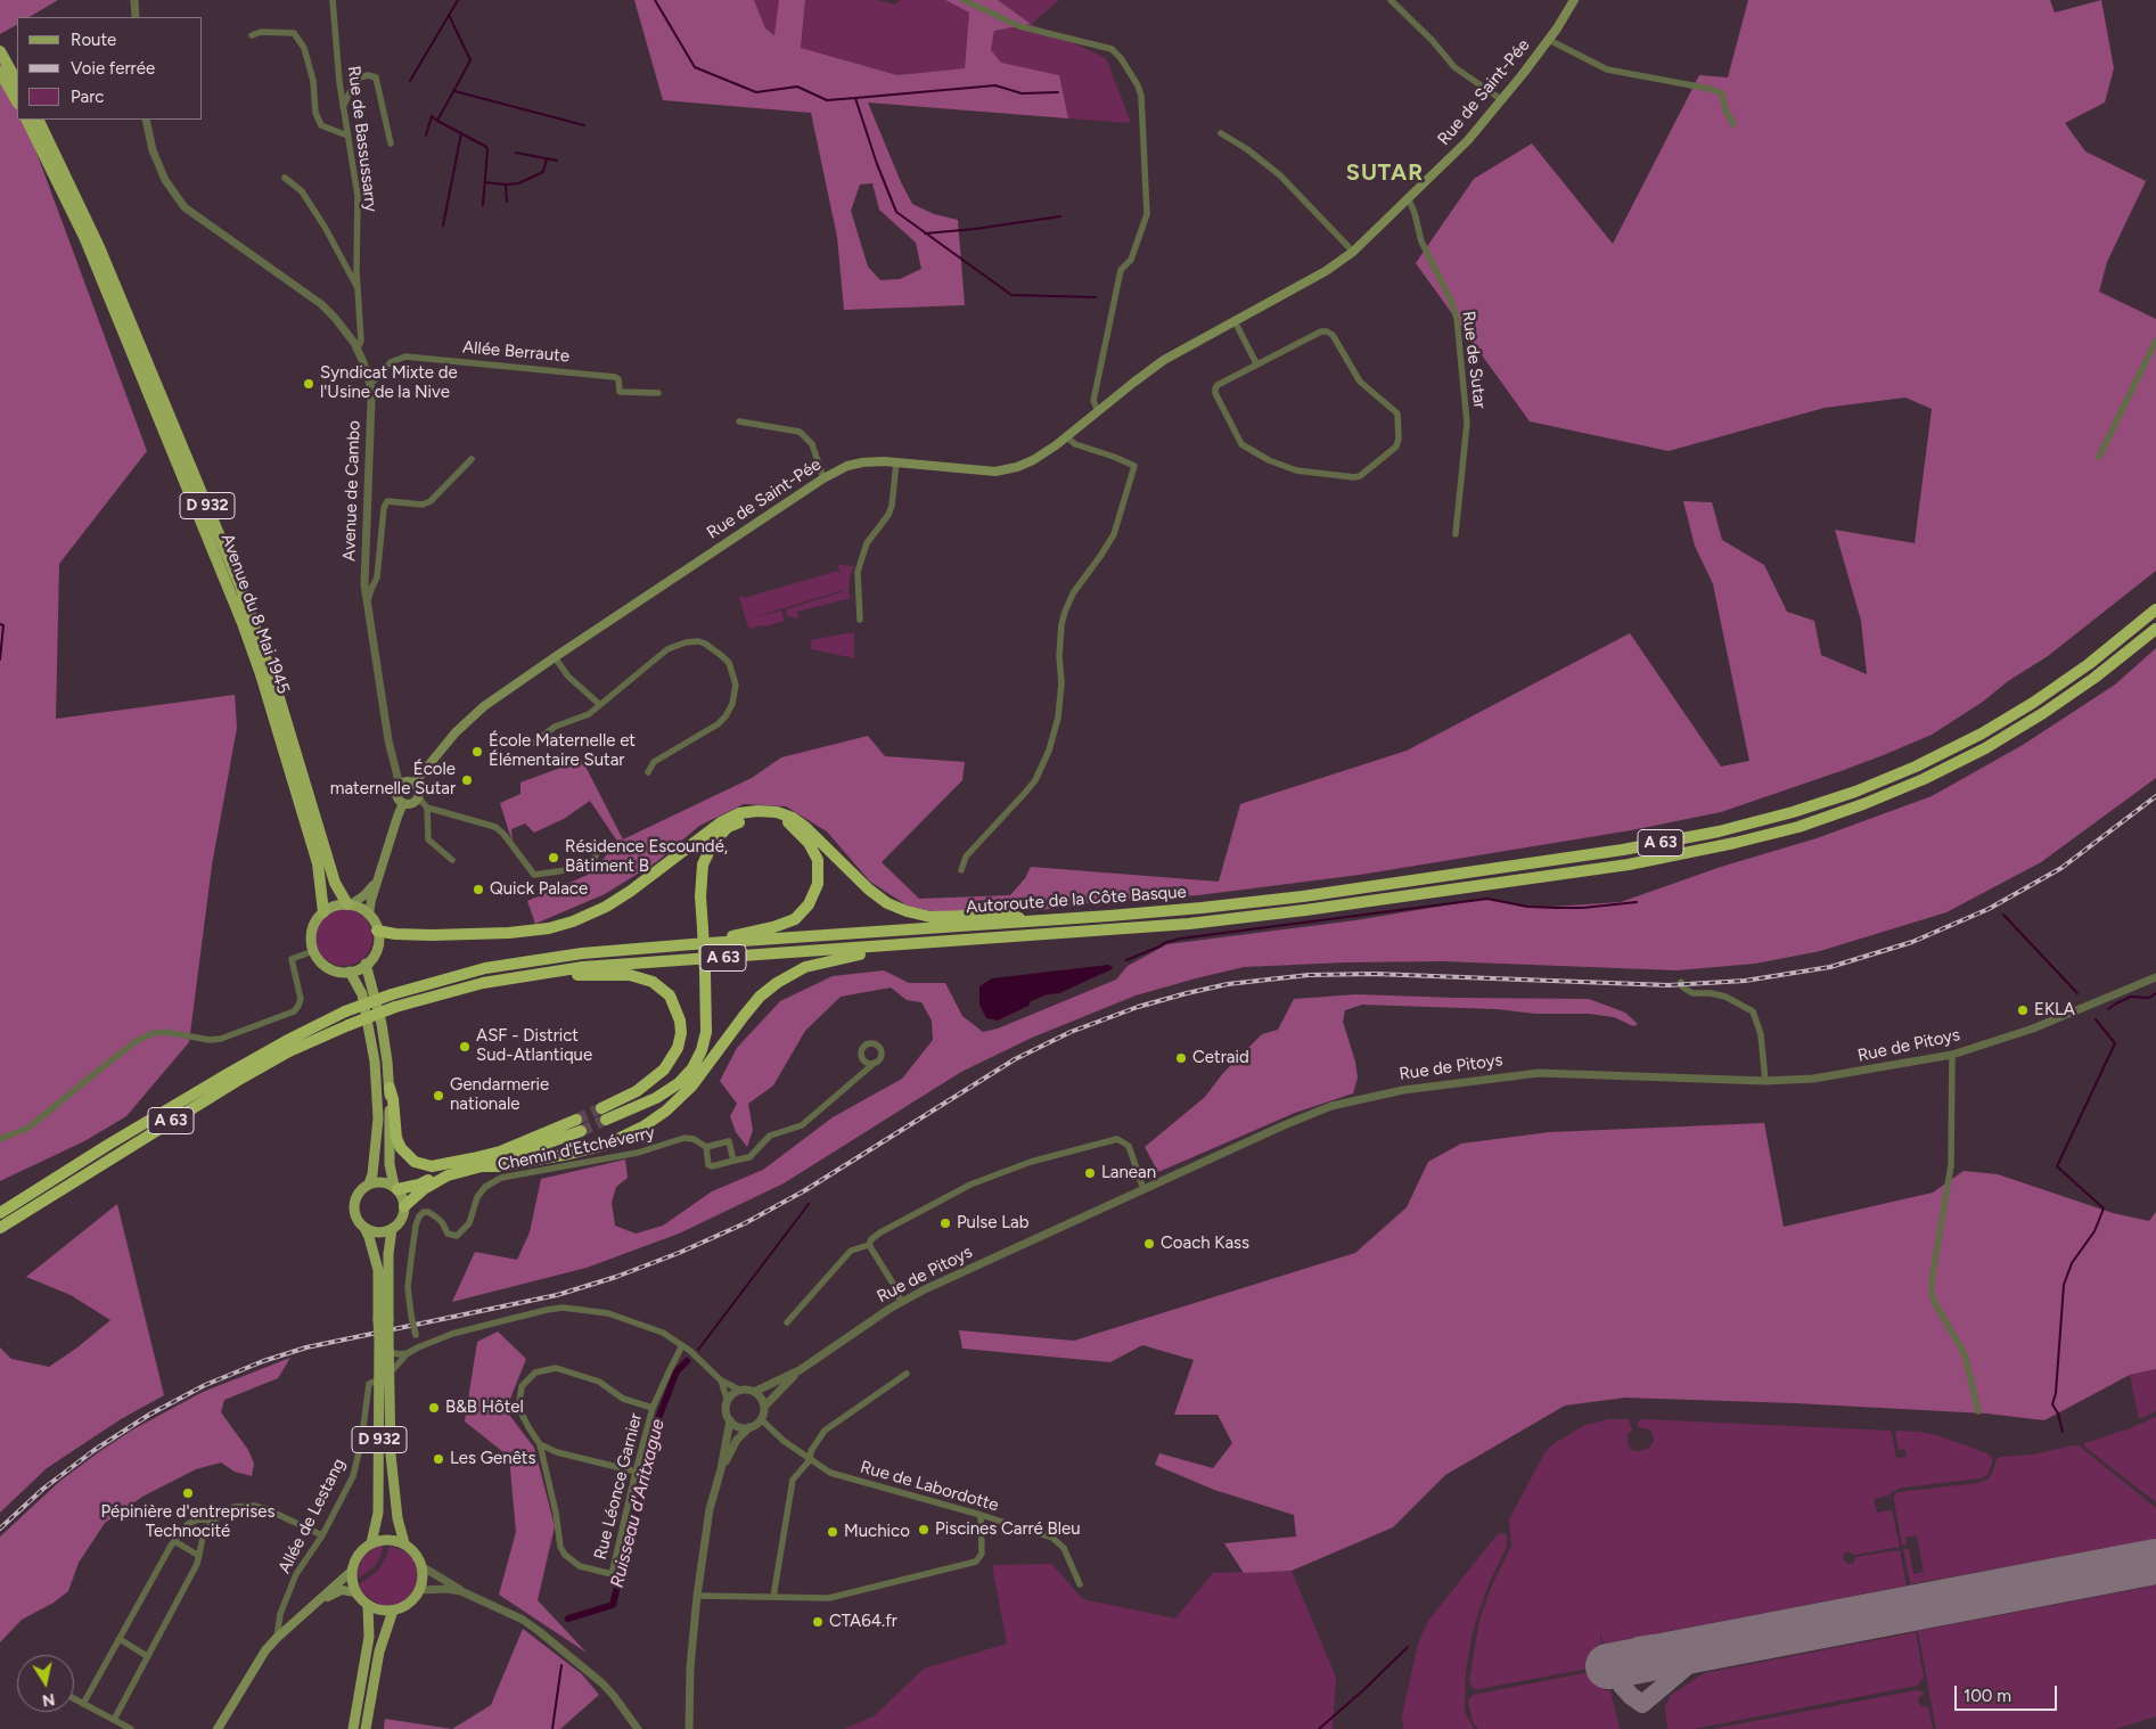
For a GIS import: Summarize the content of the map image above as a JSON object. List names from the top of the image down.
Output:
{
  "streets": {
    "highway": [
      "D 932",
      "Avenue du 8 Mai 1945",
      "A 63",
      "Autoroute de la Côte Basque"
    ],
    "main road": ["Rue de Saint-Pée"],
    "street": [
      "Rue de Bassussarry",
      "Allée Berraute",
      "Rue de Sutar",
      "Avenue de Cambo",
      "Rue de Pitoys",
      "Chemin d'Etchéverry",
      "Rue Léonce Garnier",
      "Rue de Labordotte",
      "Allée de Lestang"
    ]
  },
  "crossings": [
    ["Rue de Saint-Pée", "Rue de Sutar"],
    ["Rue de Saint-Pée", "Avenue de Cambo"],
    ["Rue de Bassussarry", "Avenue de Cambo"],
    ["Allée Berraute", "Avenue de Cambo"],
    ["D 932", "Allée de Lestang"]
  ],
  "districts": ["SUTAR"],
  "water": ["Ruisseau d'Aritxague"],
  "places": [
    "Syndicat Mixte de l'Usine de la Nive",
    "École Maternelle et Élémentaire Sutar",
    "École maternelle Sutar",
    "Résidence Escoundé, Bâtiment B",
    "Quick Palace",
    "EKLA",
    "ASF - District Sud-Atlantique",
    "Cetraid",
    "Gendarmerie nationale",
    "Lanean",
    "Pulse Lab",
    "Coach Kass",
    "B&B Hôtel",
    "Les Genêts",
    "Pépinière d'entreprises Technocité",
    "Piscines Carré Bleu",
    "Muchico",
    "CTA64.fr"
  ],
  "legend": ["Route", "Voie ferrée", "Parc"],
  "scale_bar": "100 m",
  "north": "bottom"
}
